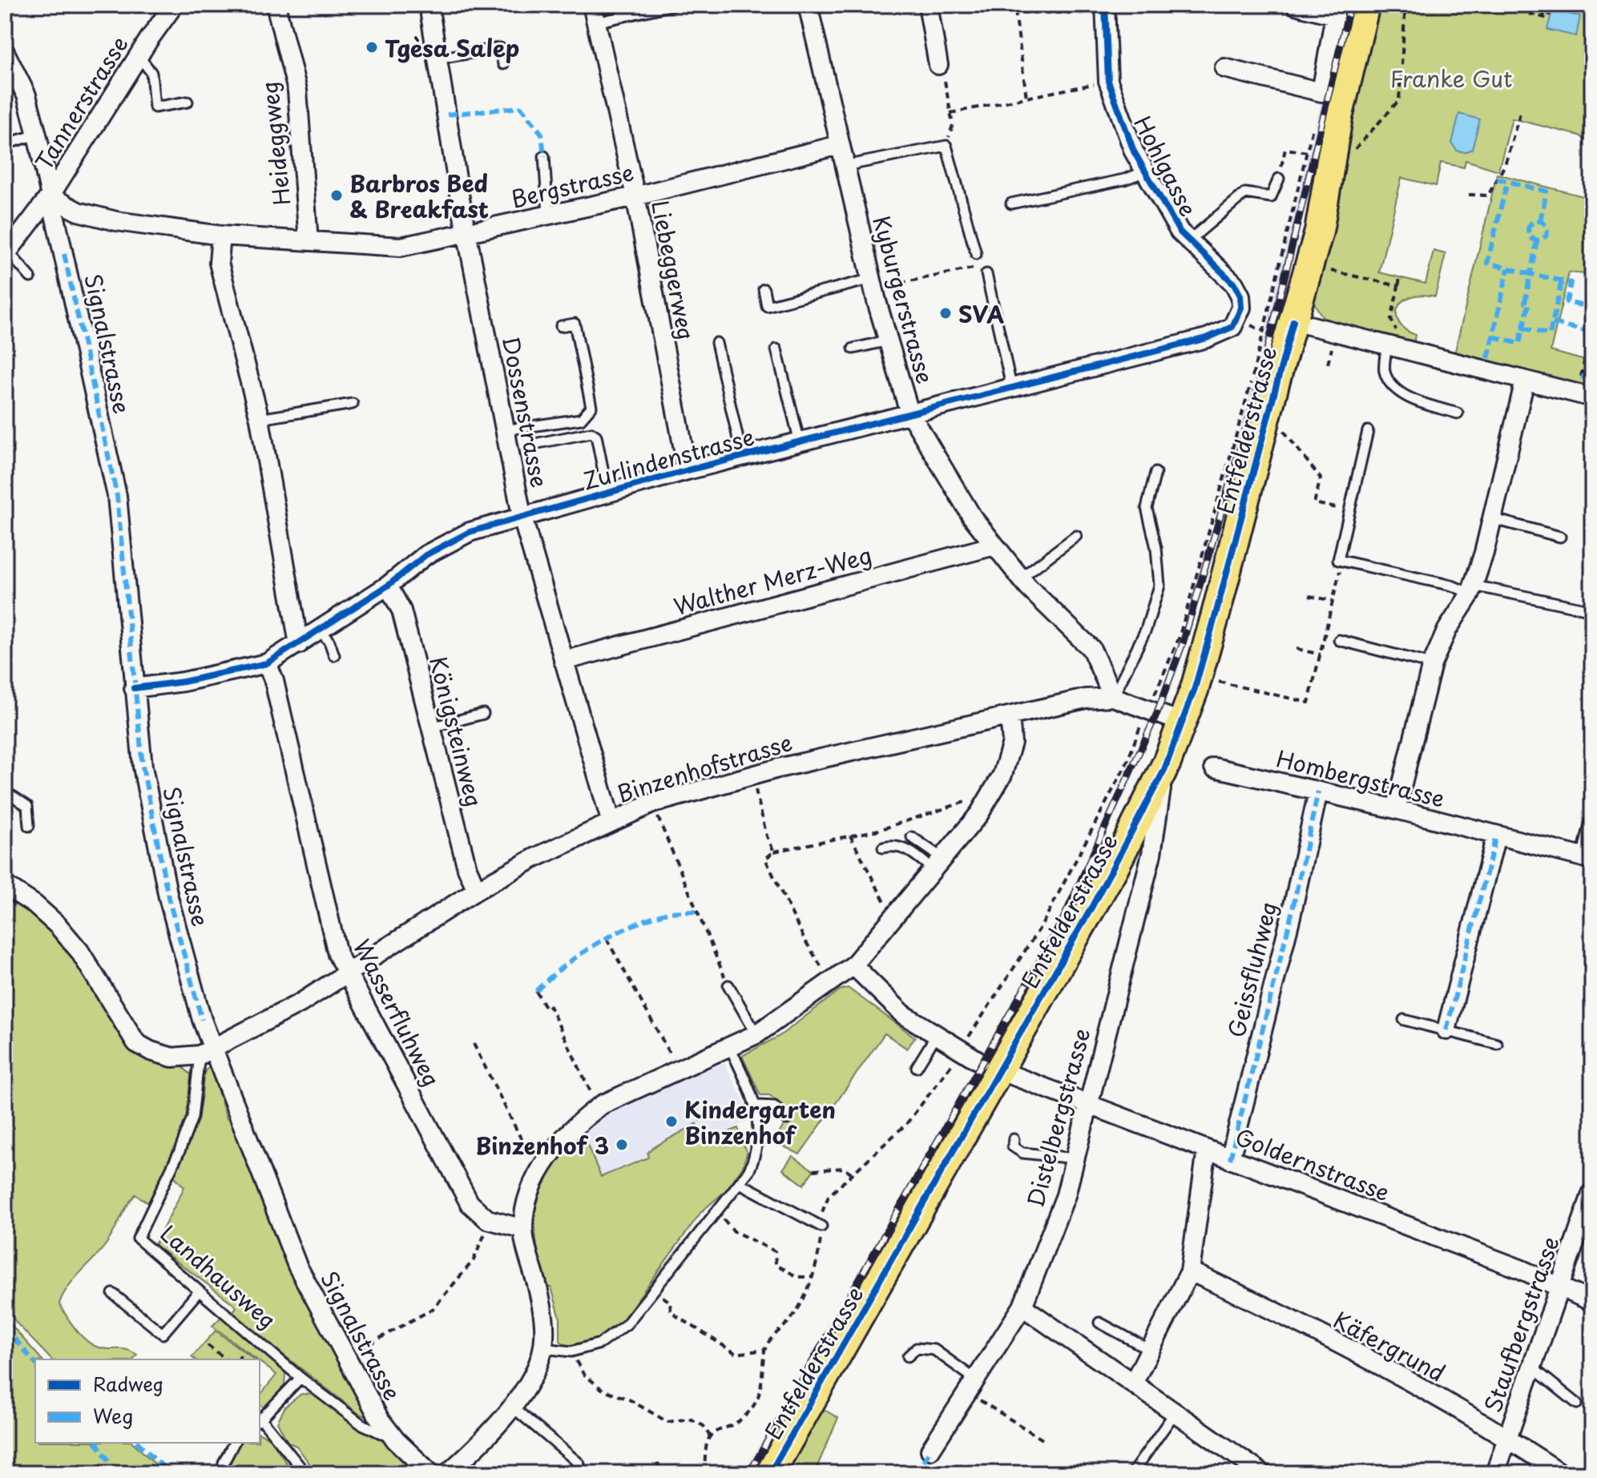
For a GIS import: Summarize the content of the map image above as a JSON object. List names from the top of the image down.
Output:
{
  "streets": {
    "main road": ["Entfelderstrasse"],
    "street": [
      "Tannerstrasse",
      "Heideggweg",
      "Hohlgasse",
      "Bergstrasse",
      "Liebeggerweg",
      "Kyburgerstrasse",
      "Signalstrasse",
      "Dossenstrasse",
      "Zurlindenstrasse",
      "Walther Merz-Weg",
      "Königsteinweg",
      "Binzenhofstrasse",
      "Hombergstrasse",
      "Geissfluhweg",
      "Wasserfluhweg",
      "Distelbergstrasse",
      "Goldernstrasse",
      "Staufbergstrasse",
      "Käfergrund"
    ],
    "lane": ["Landhausweg"]
  },
  "crossings": [
    ["Tannerstrasse", "Bergstrasse"],
    ["Tannerstrasse", "Signalstrasse"],
    ["Heideggweg", "Bergstrasse"],
    ["Hohlgasse", "Zurlindenstrasse"],
    ["Bergstrasse", "Liebeggerweg"],
    ["Bergstrasse", "Kyburgerstrasse"],
    ["Bergstrasse", "Signalstrasse"],
    ["Bergstrasse", "Dossenstrasse"],
    ["Liebeggerweg", "Zurlindenstrasse"],
    ["Kyburgerstrasse", "Zurlindenstrasse"],
    ["Kyburgerstrasse", "Walther Merz-Weg"],
    ["Kyburgerstrasse", "Binzenhofstrasse"],
    ["Signalstrasse", "Zurlindenstrasse"],
    ["Signalstrasse", "Binzenhofstrasse"],
    ["Signalstrasse", "Landhausweg"],
    ["Dossenstrasse", "Zurlindenstrasse"],
    ["Dossenstrasse", "Walther Merz-Weg"],
    ["Dossenstrasse", "Binzenhofstrasse"],
    ["Entfelderstrasse", "Binzenhofstrasse"],
    ["Entfelderstrasse", "Distelbergstrasse"],
    ["Zurlindenstrasse", "Königsteinweg"],
    ["Zurlindenstrasse", "Wasserfluhweg"],
    ["Königsteinweg", "Binzenhofstrasse"],
    ["Binzenhofstrasse", "Wasserfluhweg"],
    ["Binzenhofstrasse", "Landhausweg"],
    ["Hombergstrasse", "Geissfluhweg"],
    ["Geissfluhweg", "Goldernstrasse"],
    ["Distelbergstrasse", "Goldernstrasse"],
    ["Goldernstrasse", "Staufbergstrasse"],
    ["Staufbergstrasse", "Käfergrund"]
  ],
  "parks": ["Franke Gut"],
  "places": [
    "Tgèsa Salep",
    "Barbros Bed & Breakfast",
    "SVA",
    "Kindergarten Binzenhof",
    "Binzenhof 3"
  ],
  "legend": ["Radweg", "Weg"]
}
